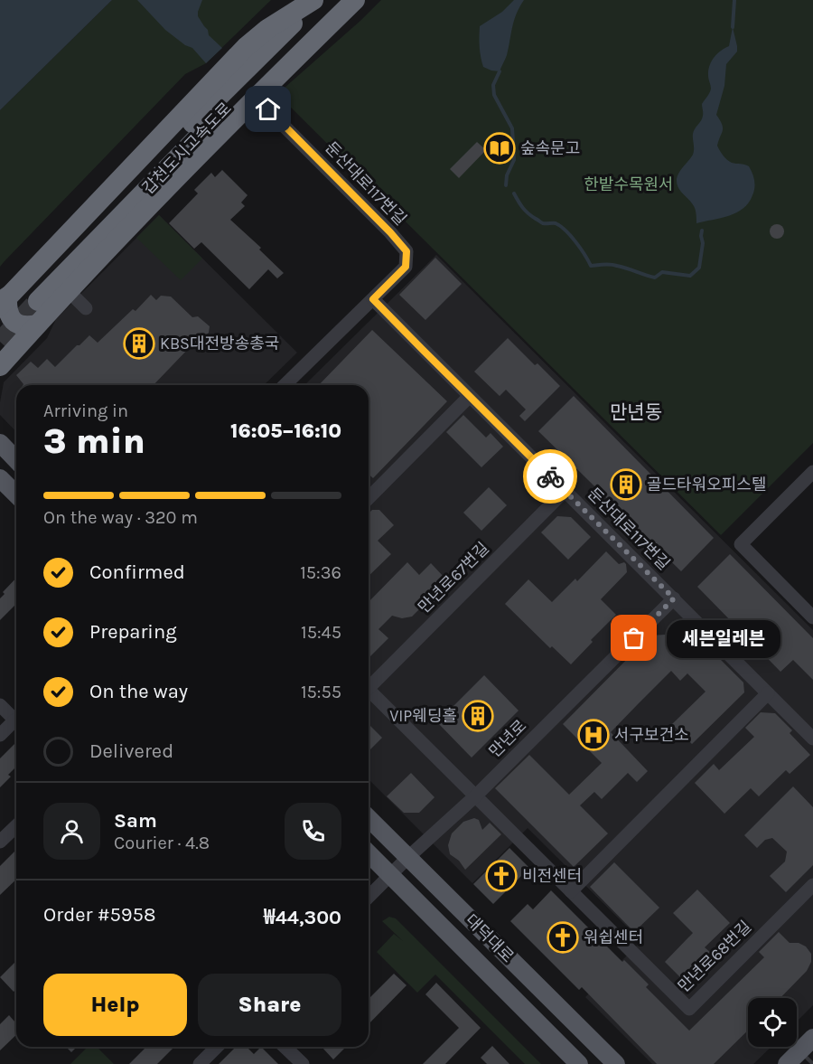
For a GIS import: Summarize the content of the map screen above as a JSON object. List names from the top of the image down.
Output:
{
  "streets": {
    "highway": ["갑천도시고속도로"],
    "main road": ["대덕대로"],
    "street": [
      "둔산대로117번길",
      "만년로67번길",
      "만년로",
      "만년로68번길"
    ]
  },
  "crossings": [
    ["둔산대로117번길", "만년로67번길"],
    ["둔산대로117번길", "만년로"],
    ["만년로67번길", "만년로"],
    ["만년로67번길", "만년로68번길"],
    ["만년로", "대덕대로"],
    ["만년로", "만년로68번길"]
  ],
  "districts": ["만년동"],
  "parks": ["한밭수목원서"],
  "places": {
    "library": ["숲속문고"],
    "building": ["KBS대전방송총국", "골드타워오피스텔", "VIP웨딩홀"],
    "other": ["세븐일레븐"],
    "hospital": ["서구보건소"],
    "church": ["비전센터", "워쉽센터"]
  },
  "page": {
    "heading": ["3 min", "Arriving in", "16:05–16:10"],
    "panel": [
      "Sam",
      "Courier · 4.8",
      "Order #5958",
      "₩44,300"
    ],
    "bar": "On the way · 320 m",
    "list": [
      ["Confirmed", "15:36"],
      ["Preparing", "15:45"],
      ["On the way", "15:55"],
      "Delivered"
    ],
    "bubble": "세븐일레븐",
    "buttons": ["Help", "Share"]
  }
}
